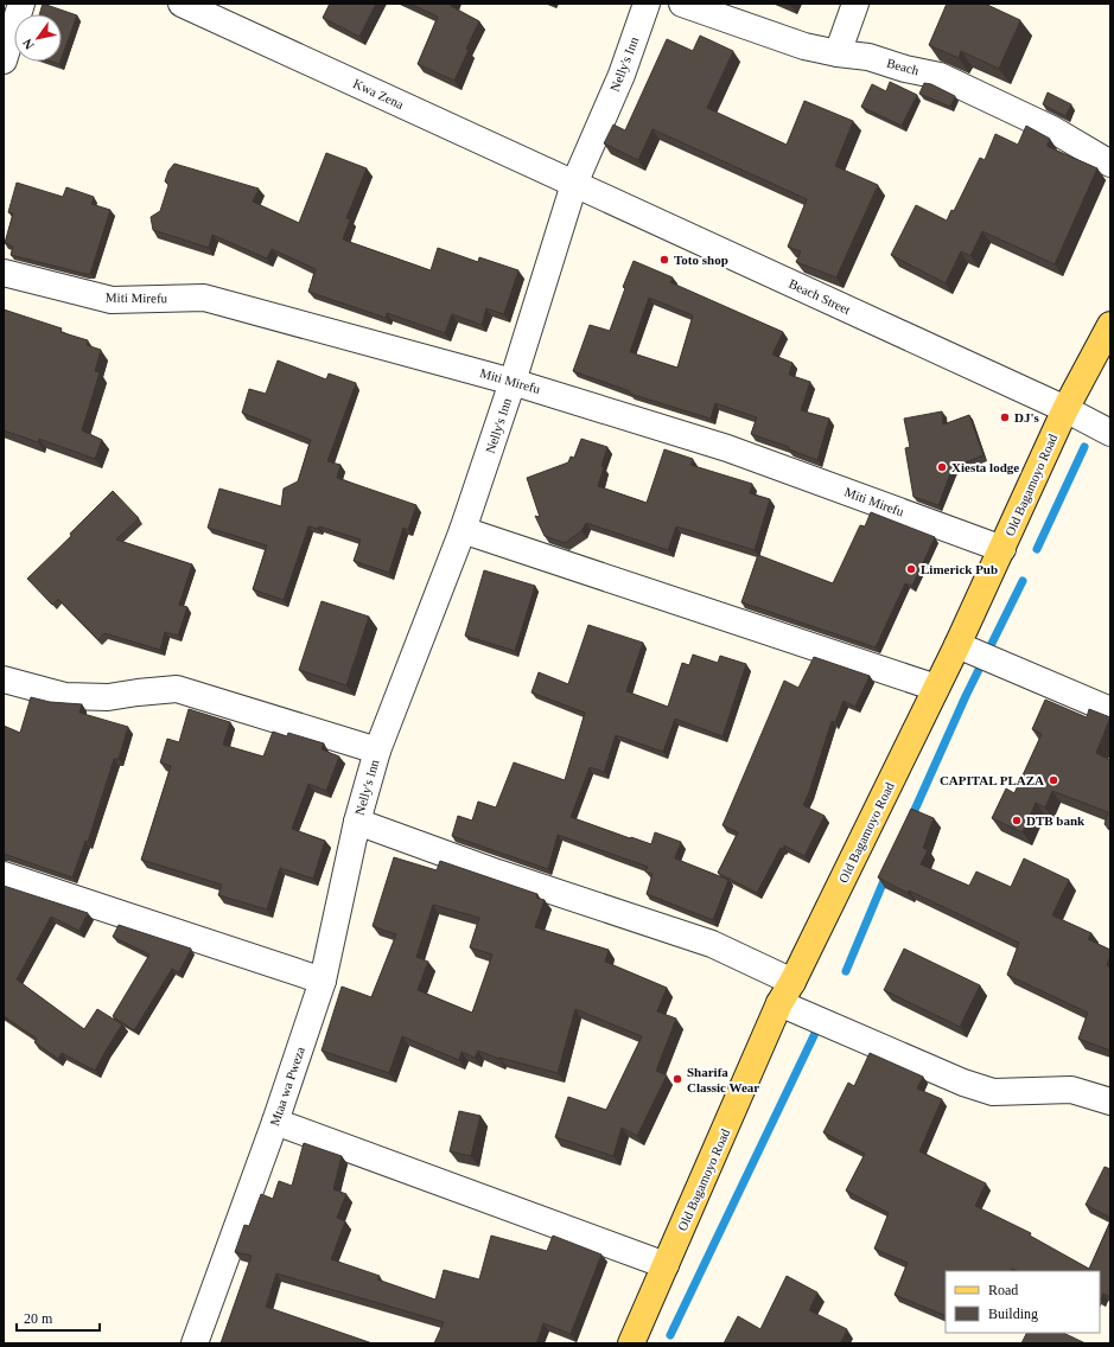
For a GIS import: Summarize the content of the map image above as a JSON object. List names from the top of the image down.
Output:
{
  "streets": {
    "main road": ["Old Bagamoyo Road"],
    "street": [
      "Nelly's Inn",
      "Beach",
      "Kwa Zena",
      "Beach Street",
      "Miti Mirefu",
      "Mtaa wa Pweza"
    ]
  },
  "crossings": [
    ["Nelly's Inn", "Kwa Zena"],
    ["Nelly's Inn", "Beach Street"],
    ["Nelly's Inn", "Miti Mirefu"],
    ["Nelly's Inn", "Mtaa wa Pweza"],
    ["Kwa Zena", "Beach Street"],
    ["Beach Street", "Old Bagamoyo Road"],
    ["Miti Mirefu", "Old Bagamoyo Road"]
  ],
  "places": [
    "Toto shop",
    "DJ's",
    "Xiesta lodge",
    "Limerick Pub",
    "CAPITAL PLAZA",
    "DTB bank",
    "Sharifa Classic Wear"
  ],
  "legend": ["Road", "Building"],
  "scale_bar": "20 m",
  "north": "bottom left"
}
